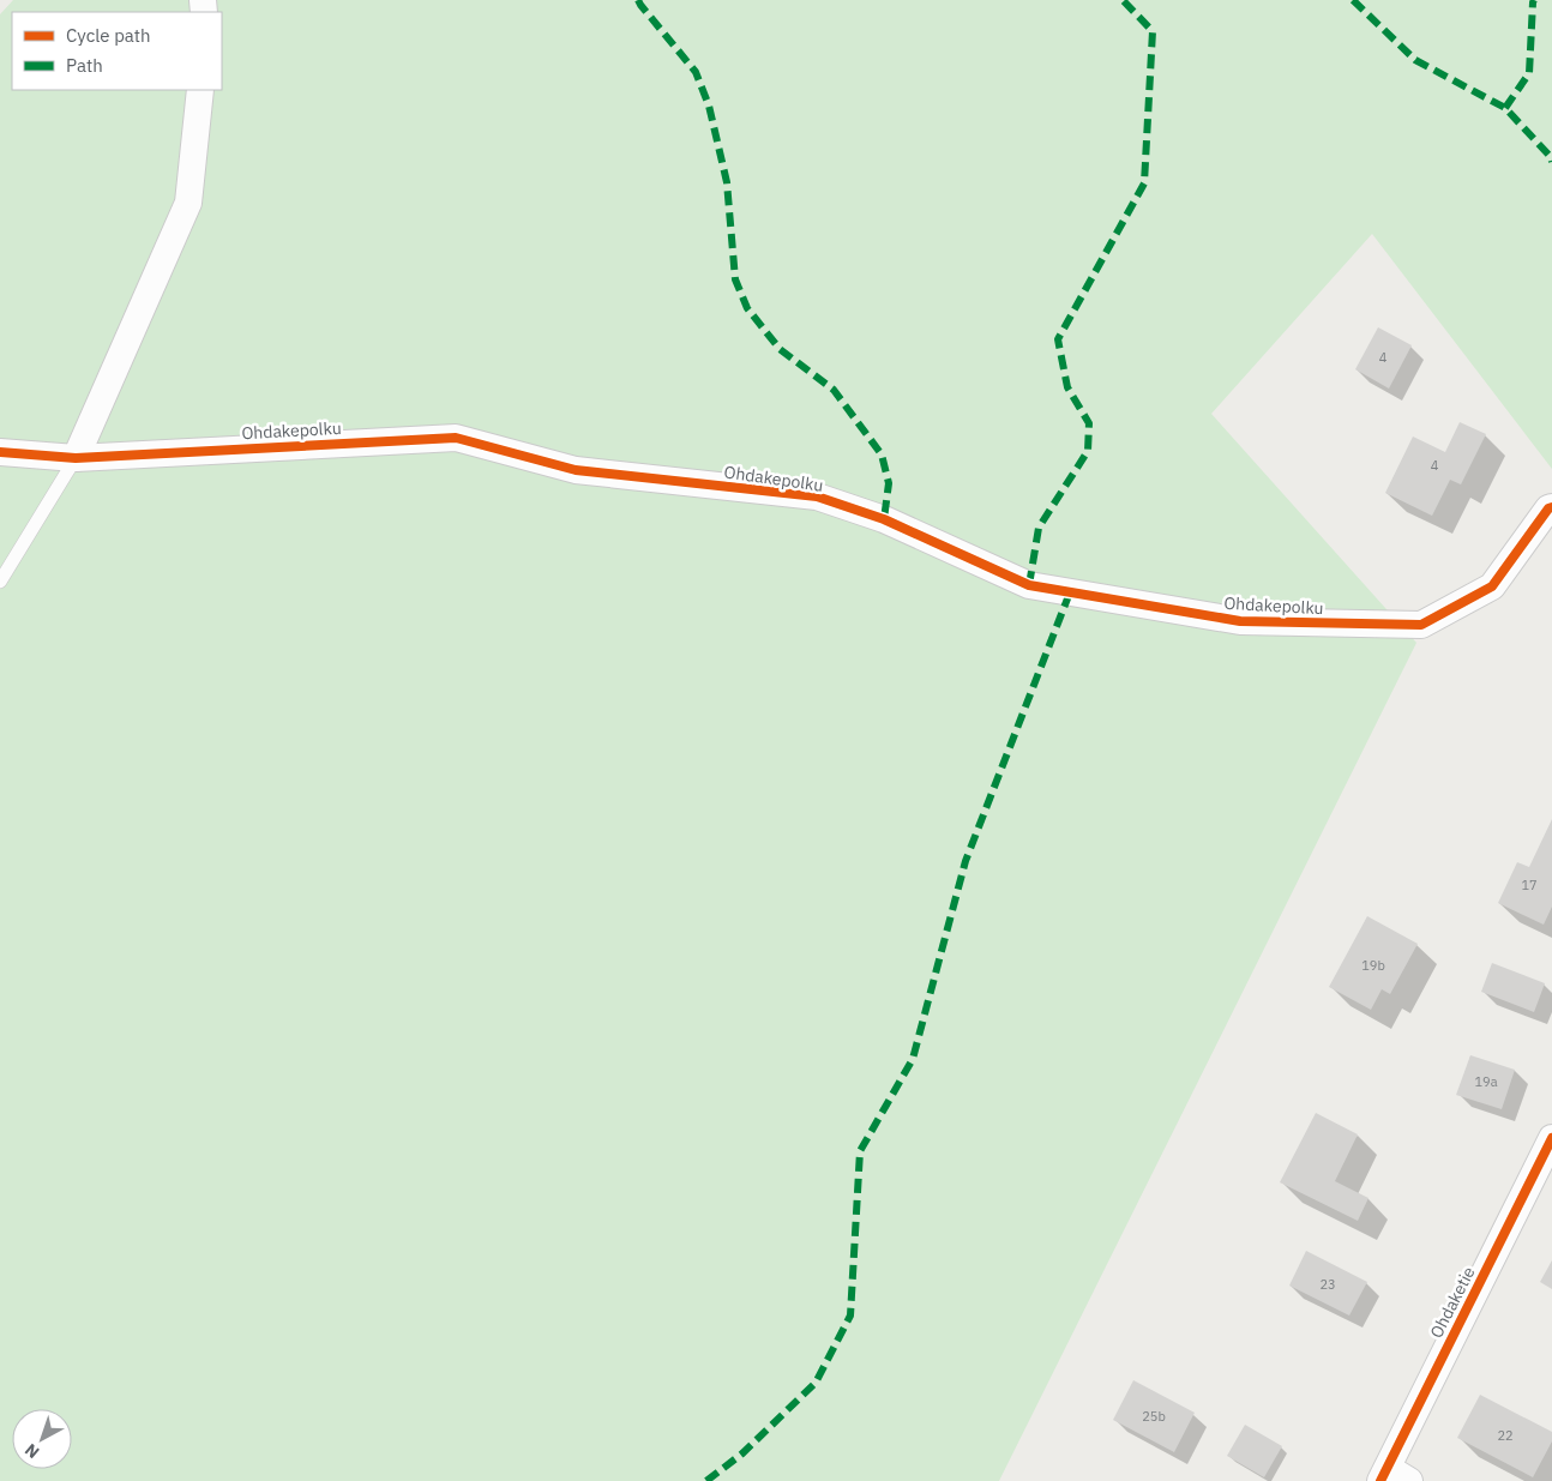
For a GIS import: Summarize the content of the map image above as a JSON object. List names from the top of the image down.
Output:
{
  "streets": {
    "street": ["Ohdakepolku", "Ohdaketie"]
  },
  "house_numbers": [
    "4",
    "4",
    "17",
    "19b",
    "19a",
    "23",
    "25b",
    "22"
  ],
  "legend": ["Cycle path", "Path"],
  "north": "bottom left"
}
